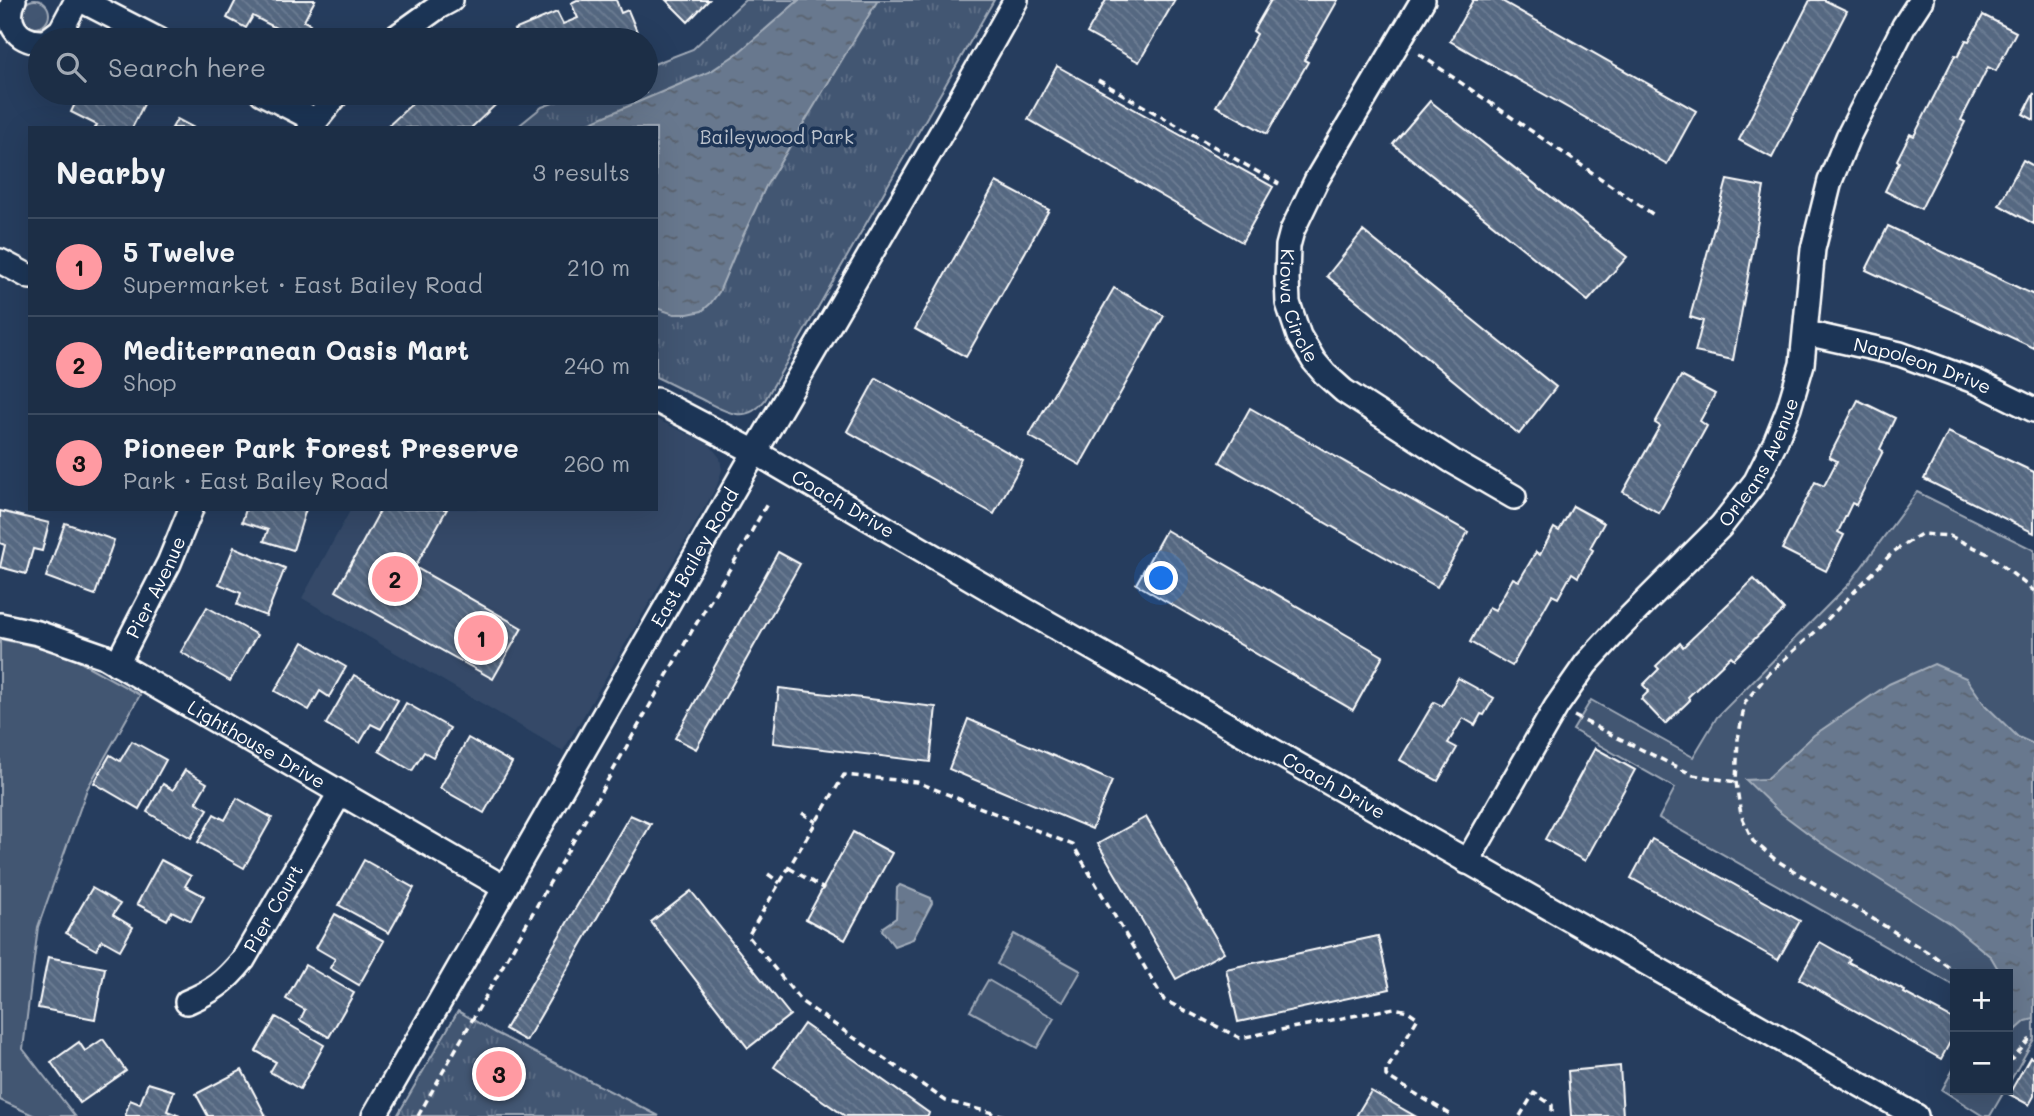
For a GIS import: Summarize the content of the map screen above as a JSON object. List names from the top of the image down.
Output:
{
  "streets": {
    "street": [
      "Kiowa Circle",
      "Napoleon Drive",
      "Orleans Avenue",
      "Coach Drive",
      "East Bailey Road",
      "Pier Avenue",
      "Lighthouse Drive",
      "Pier Court"
    ]
  },
  "crossings": [
    ["Napoleon Drive", "Orleans Avenue"],
    ["Orleans Avenue", "Coach Drive"],
    ["Coach Drive", "East Bailey Road"],
    ["East Bailey Road", "Lighthouse Drive"],
    ["Pier Avenue", "Lighthouse Drive"],
    ["Lighthouse Drive", "Pier Court"]
  ],
  "parks": ["Baileywood Park"],
  "page": {
    "search": "Search here",
    "heading": ["Nearby", "3 results"],
    "list": [
      {
        "mark": "1",
        "name": "5 Twelve",
        "note": "Supermarket · East Bailey Road",
        "value": "210 m"
      },
      {
        "mark": "2",
        "name": "Mediterranean Oasis Mart",
        "note": "Shop",
        "value": "240 m"
      },
      {
        "mark": "3",
        "name": "Pioneer Park Forest Preserve",
        "note": "Park · East Bailey Road",
        "value": "260 m"
      }
    ],
    "pins": ["2", "1", "3"],
    "map_buttons": ["+", "−"]
  }
}
